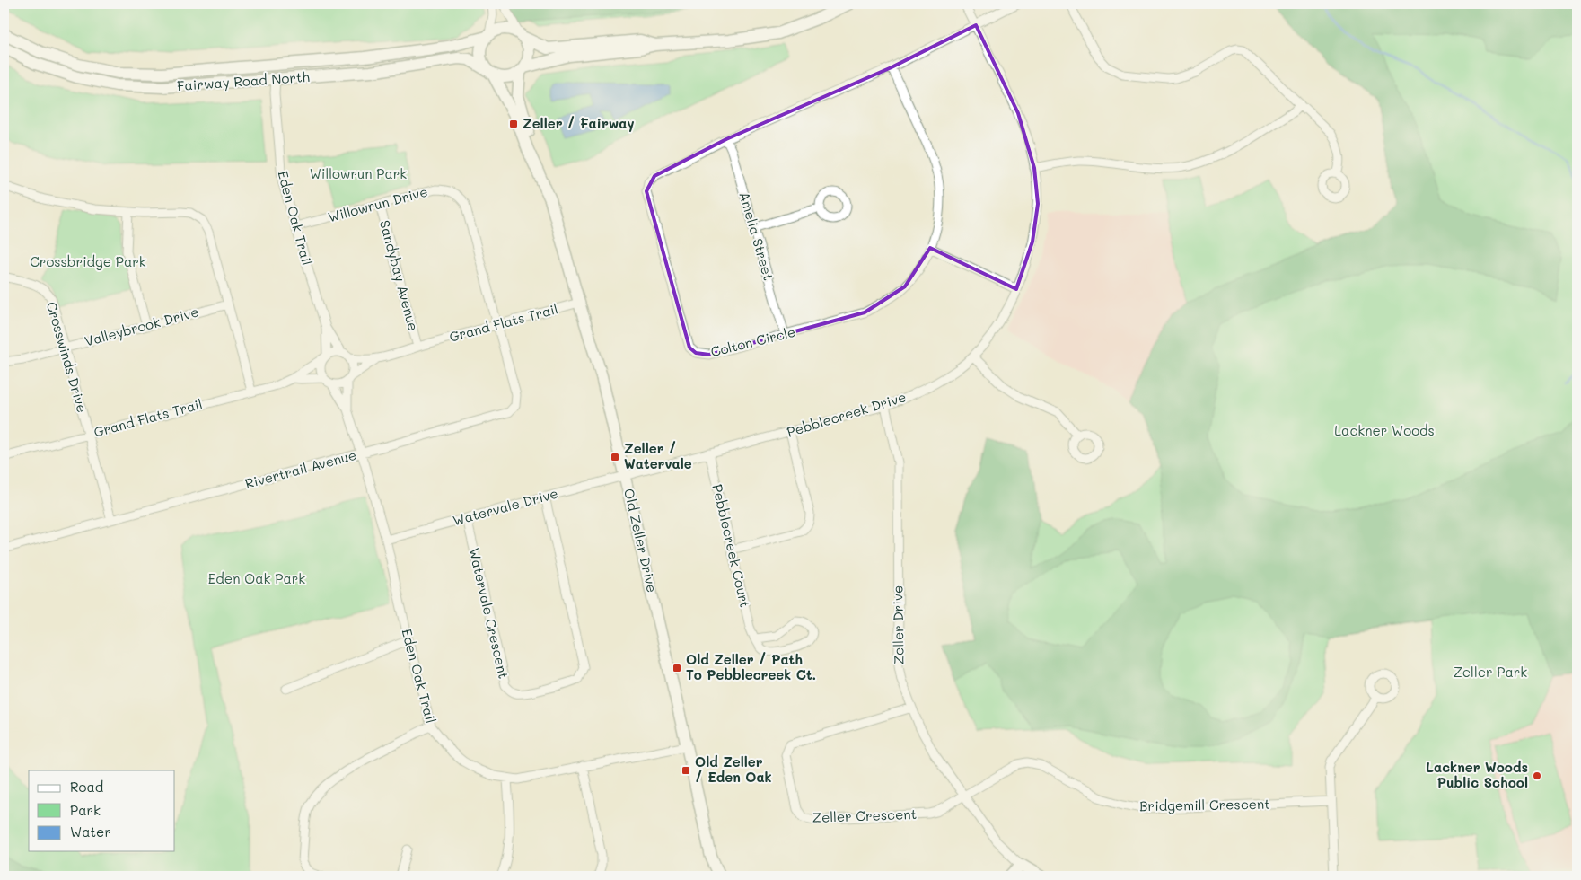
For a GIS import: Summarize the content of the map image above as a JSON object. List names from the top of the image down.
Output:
{
  "streets": {
    "main road": ["Fairway Road North", "Old Zeller Drive", "Zeller Drive"],
    "street": [
      "Willowrun Drive",
      "Eden Oak Trail",
      "Amelia Street",
      "Sandybay Avenue",
      "Grand Flats Trail",
      "Valleybrook Drive",
      "Colton Circle",
      "Crosswinds Drive",
      "Pebblecreek Drive",
      "Rivertrail Avenue",
      "Watervale Drive",
      "Pebblecreek Court",
      "Watervale Crescent",
      "Bridgemill Crescent",
      "Zeller Crescent"
    ]
  },
  "crossings": [
    ["Fairway Road North", "Eden Oak Trail"],
    ["Fairway Road North", "Old Zeller Drive"],
    ["Willowrun Drive", "Eden Oak Trail"],
    ["Willowrun Drive", "Sandybay Avenue"],
    ["Willowrun Drive", "Grand Flats Trail"],
    ["Willowrun Drive", "Rivertrail Avenue"],
    ["Eden Oak Trail", "Grand Flats Trail"],
    ["Eden Oak Trail", "Rivertrail Avenue"],
    ["Eden Oak Trail", "Watervale Drive"],
    ["Eden Oak Trail", "Old Zeller Drive"],
    ["Amelia Street", "Colton Circle"],
    ["Sandybay Avenue", "Grand Flats Trail"],
    ["Grand Flats Trail", "Crosswinds Drive"],
    ["Grand Flats Trail", "Rivertrail Avenue"],
    ["Grand Flats Trail", "Old Zeller Drive"],
    ["Valleybrook Drive", "Crosswinds Drive"],
    ["Colton Circle", "Pebblecreek Drive"],
    ["Crosswinds Drive", "Rivertrail Avenue"],
    ["Pebblecreek Drive", "Watervale Drive"],
    ["Pebblecreek Drive", "Old Zeller Drive"],
    ["Pebblecreek Drive", "Pebblecreek Court"],
    ["Pebblecreek Drive", "Zeller Drive"],
    ["Watervale Drive", "Old Zeller Drive"],
    ["Watervale Drive", "Watervale Crescent"],
    ["Zeller Drive", "Bridgemill Crescent"],
    ["Zeller Drive", "Zeller Crescent"],
    ["Bridgemill Crescent", "Zeller Crescent"]
  ],
  "parks": [
    "Willowrun Park",
    "Crossbridge Park",
    "Lackner Woods",
    "Eden Oak Park",
    "Zeller Park"
  ],
  "places": {
    "transit": [
      "Zeller / Fairway",
      "Zeller / Watervale",
      "Old Zeller / Path To Pebblecreek Ct.",
      "Old Zeller / Eden Oak"
    ],
    "other": ["Lackner Woods Public School"]
  },
  "legend": ["Road", "Park", "Water"]
}
